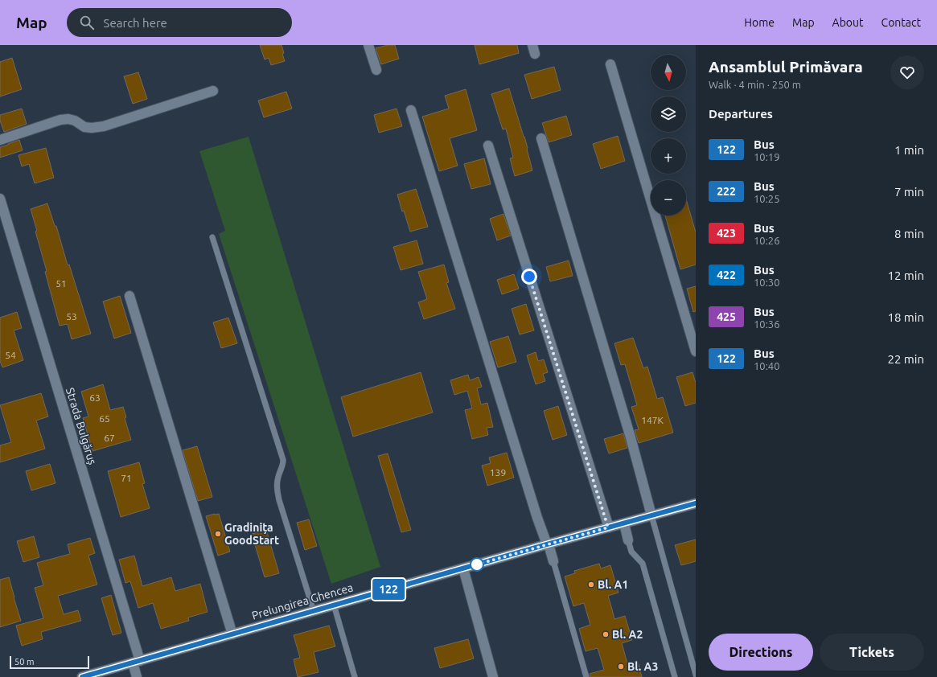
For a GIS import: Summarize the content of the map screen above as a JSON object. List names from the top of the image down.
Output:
{
  "streets": {
    "street": ["Strada Bulgăruș", "Prelungirea Ghencea"]
  },
  "crossings": [
    ["Strada Bulgăruș", "Prelungirea Ghencea"]
  ],
  "places": [
    "Gradinița GoodStart",
    "Bl. A1",
    "Bl. A2",
    "Bl. A3"
  ],
  "lines": ["bus line 122"],
  "house_numbers": [
    "51",
    "53",
    "54",
    "63",
    "65",
    "147K",
    "67",
    "139",
    "71"
  ],
  "scale_bar": "50 m",
  "north": "bottom",
  "page": {
    "header": "Map",
    "search": "Search here",
    "nav": [
      "Home",
      "Map",
      "About",
      "Contact"
    ],
    "on_map": "122",
    "heading": [
      ["Ansamblul Primăvara", "Walk · 4 min · 250 m"],
      "Departures"
    ],
    "map_buttons": ["+", "−"],
    "list": [
      {
        "mark": "122",
        "name": "Bus",
        "note": "10:19",
        "value": "1 min"
      },
      {
        "mark": "222",
        "name": "Bus",
        "note": "10:25",
        "value": "7 min"
      },
      {
        "mark": "423",
        "name": "Bus",
        "note": "10:26",
        "value": "8 min"
      },
      {
        "mark": "422",
        "name": "Bus",
        "note": "10:30",
        "value": "12 min"
      },
      {
        "mark": "425",
        "name": "Bus",
        "note": "10:36",
        "value": "18 min"
      },
      {
        "mark": "122",
        "name": "Bus",
        "note": "10:40",
        "value": "22 min"
      }
    ],
    "buttons": ["Directions", "Tickets"],
    "scale": "50 m"
  }
}
